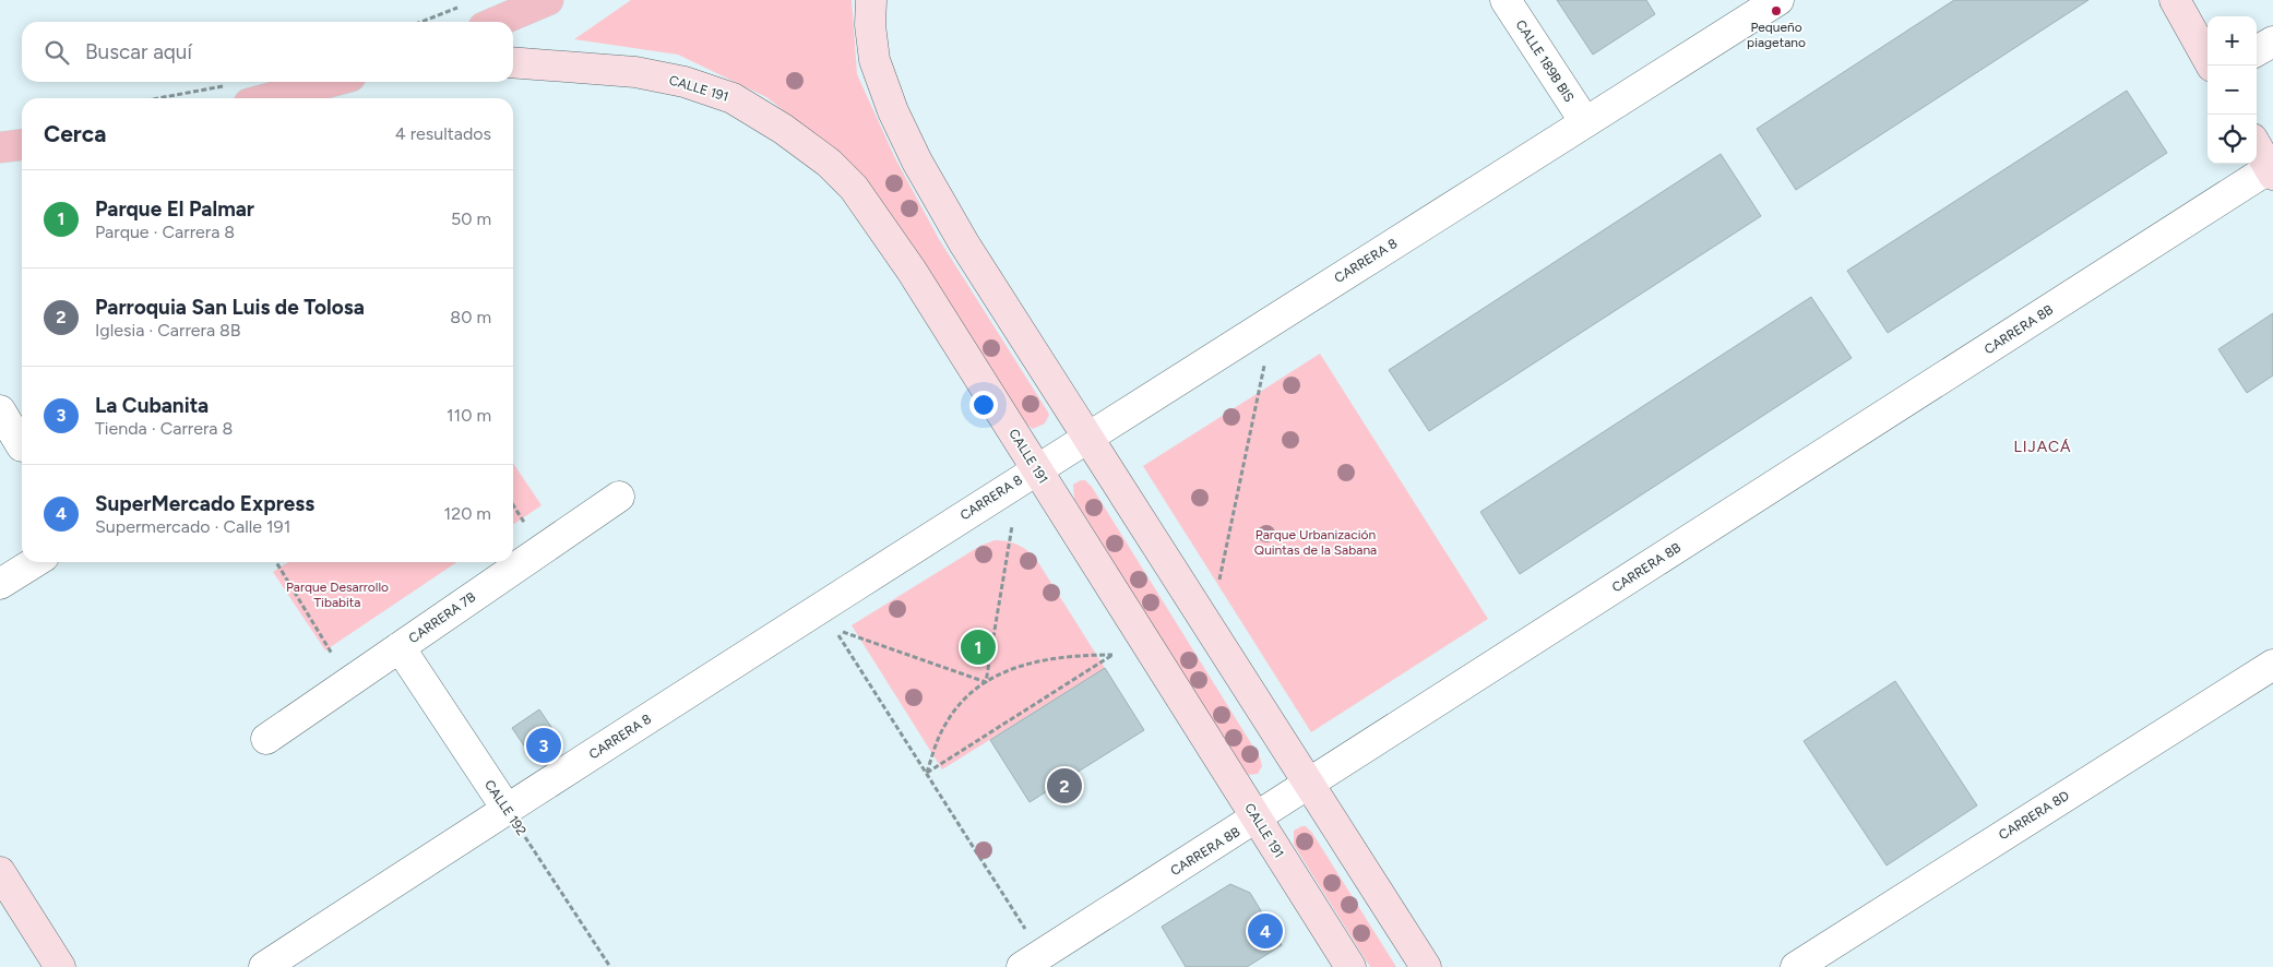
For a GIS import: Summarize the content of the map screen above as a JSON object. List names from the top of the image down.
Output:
{
  "streets": {
    "street": [
      "CALLE 189B BIS",
      "CALLE 191",
      "CARRERA 8",
      "CARRERA 8B",
      "CARRERA 7B",
      "CALLE 192",
      "CARRERA 8D"
    ]
  },
  "crossings": [
    ["CALLE 189B BIS", "CARRERA 8"],
    ["CALLE 191", "CARRERA 8"],
    ["CALLE 191", "CARRERA 8B"],
    ["CARRERA 8", "CALLE 192"],
    ["CARRERA 7B", "CALLE 192"]
  ],
  "districts": ["LIJACÁ"],
  "parks": ["Parque Urbanización Quintas de la Sabana", "Parque Desarrollo Tibabita"],
  "places": ["Pequeño piagetano"],
  "page": {
    "map_buttons": ["+", "−"],
    "search": "Buscar aquí",
    "heading": ["Cerca", "4 resultados"],
    "list": [
      {
        "mark": "1",
        "name": "Parque El Palmar",
        "note": "Parque · Carrera 8",
        "value": "50 m"
      },
      {
        "mark": "2",
        "name": "Parroquia San Luis de Tolosa",
        "note": "Iglesia · Carrera 8B",
        "value": "80 m"
      },
      {
        "mark": "3",
        "name": "La Cubanita",
        "note": "Tienda · Carrera 8",
        "value": "110 m"
      },
      {
        "mark": "4",
        "name": "SuperMercado Express",
        "note": "Supermercado · Calle 191",
        "value": "120 m"
      }
    ],
    "pins": [
      "1",
      "3",
      "2",
      "4"
    ]
  }
}
